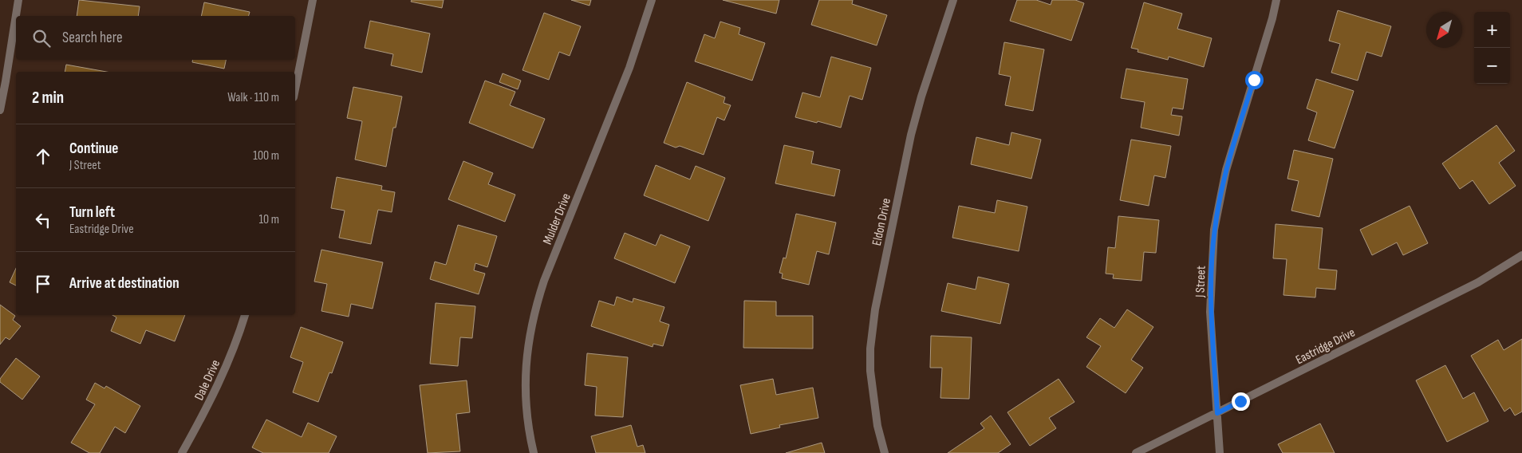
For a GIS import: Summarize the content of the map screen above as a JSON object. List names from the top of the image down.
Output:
{
  "streets": {
    "street": [
      "Mulder Drive",
      "Eldon Drive",
      "J Street",
      "Eastridge Drive",
      "Dale Drive"
    ]
  },
  "crossings": [
    ["J Street", "Eastridge Drive"]
  ],
  "north": "bottom left",
  "page": {
    "map_buttons": ["+", "−"],
    "search": "Search here",
    "heading": ["2 min", "Walk · 110 m"],
    "list": [
      ["Continue", "J Street", "100 m"],
      ["Turn left", "Eastridge Drive", "10 m"],
      "Arrive at destination"
    ]
  }
}
